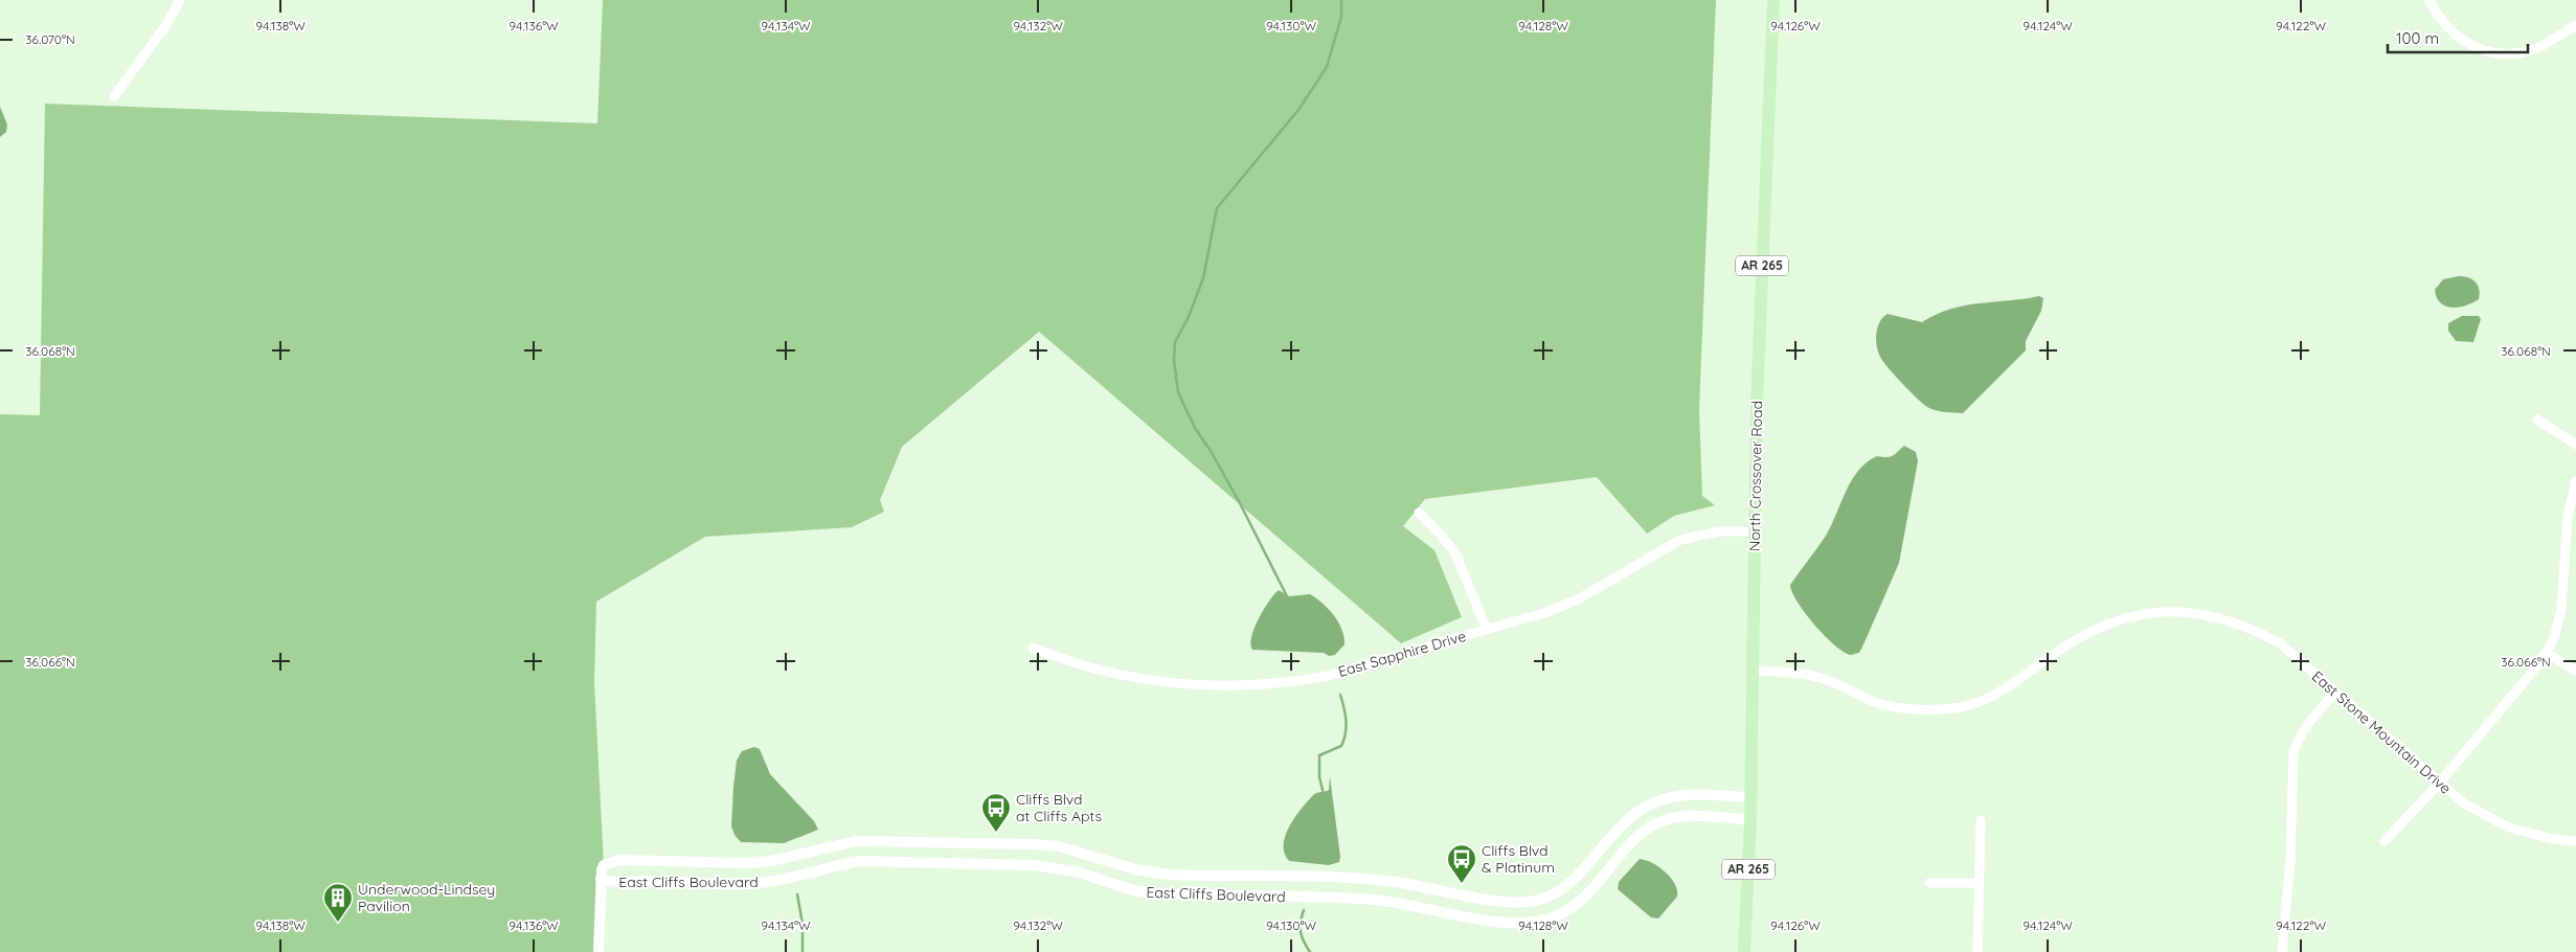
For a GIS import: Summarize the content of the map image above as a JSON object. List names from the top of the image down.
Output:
{
  "streets": {
    "main road": ["AR 265", "North Crossover Road"],
    "street": ["East Sapphire Drive", "East Stone Mountain Drive", "East Cliffs Boulevard"]
  },
  "crossings": [
    ["North Crossover Road", "East Sapphire Drive"],
    ["North Crossover Road", "East Stone Mountain Drive"],
    ["North Crossover Road", "East Cliffs Boulevard"]
  ],
  "places": {
    "bus stop": ["Cliffs Blvd at Cliffs Apts", "Cliffs Blvd & Platinum"],
    "building": ["Underwood-Lindsey Pavilion"]
  },
  "scale_bar": "100 m",
  "coordinates": [
    "94.138°W",
    "94.136°W",
    "94.134°W",
    "94.132°W",
    "94.130°W",
    "94.128°W",
    "94.126°W",
    "94.124°W",
    "94.122°W",
    "36.070°N",
    "36.068°N",
    "36.066°N"
  ]
}
